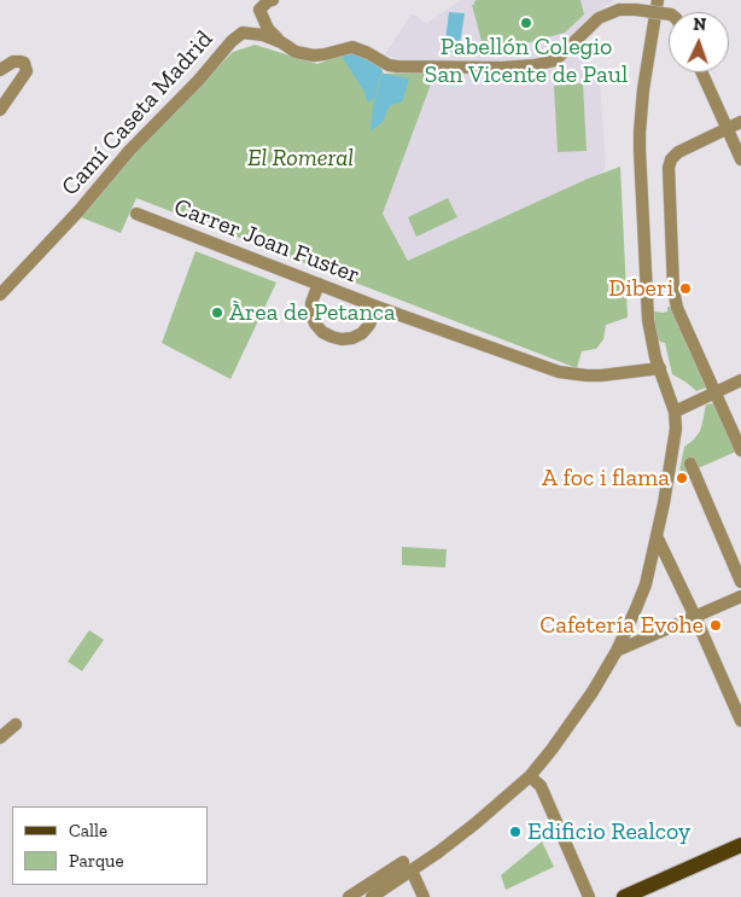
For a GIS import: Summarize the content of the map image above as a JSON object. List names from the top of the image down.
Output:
{
  "streets": {
    "street": ["Camí Caseta Madrid", "Carrer Joan Fuster"]
  },
  "parks": ["El Romeral"],
  "places": [
    "Pabellón Colegio San Vicente de Paul",
    "Diberi",
    "Àrea de Petanca",
    "A foc i flama",
    "Cafetería Evohe",
    "Edificio Realcoy"
  ],
  "legend": ["Calle", "Parque"],
  "north": "top"
}
